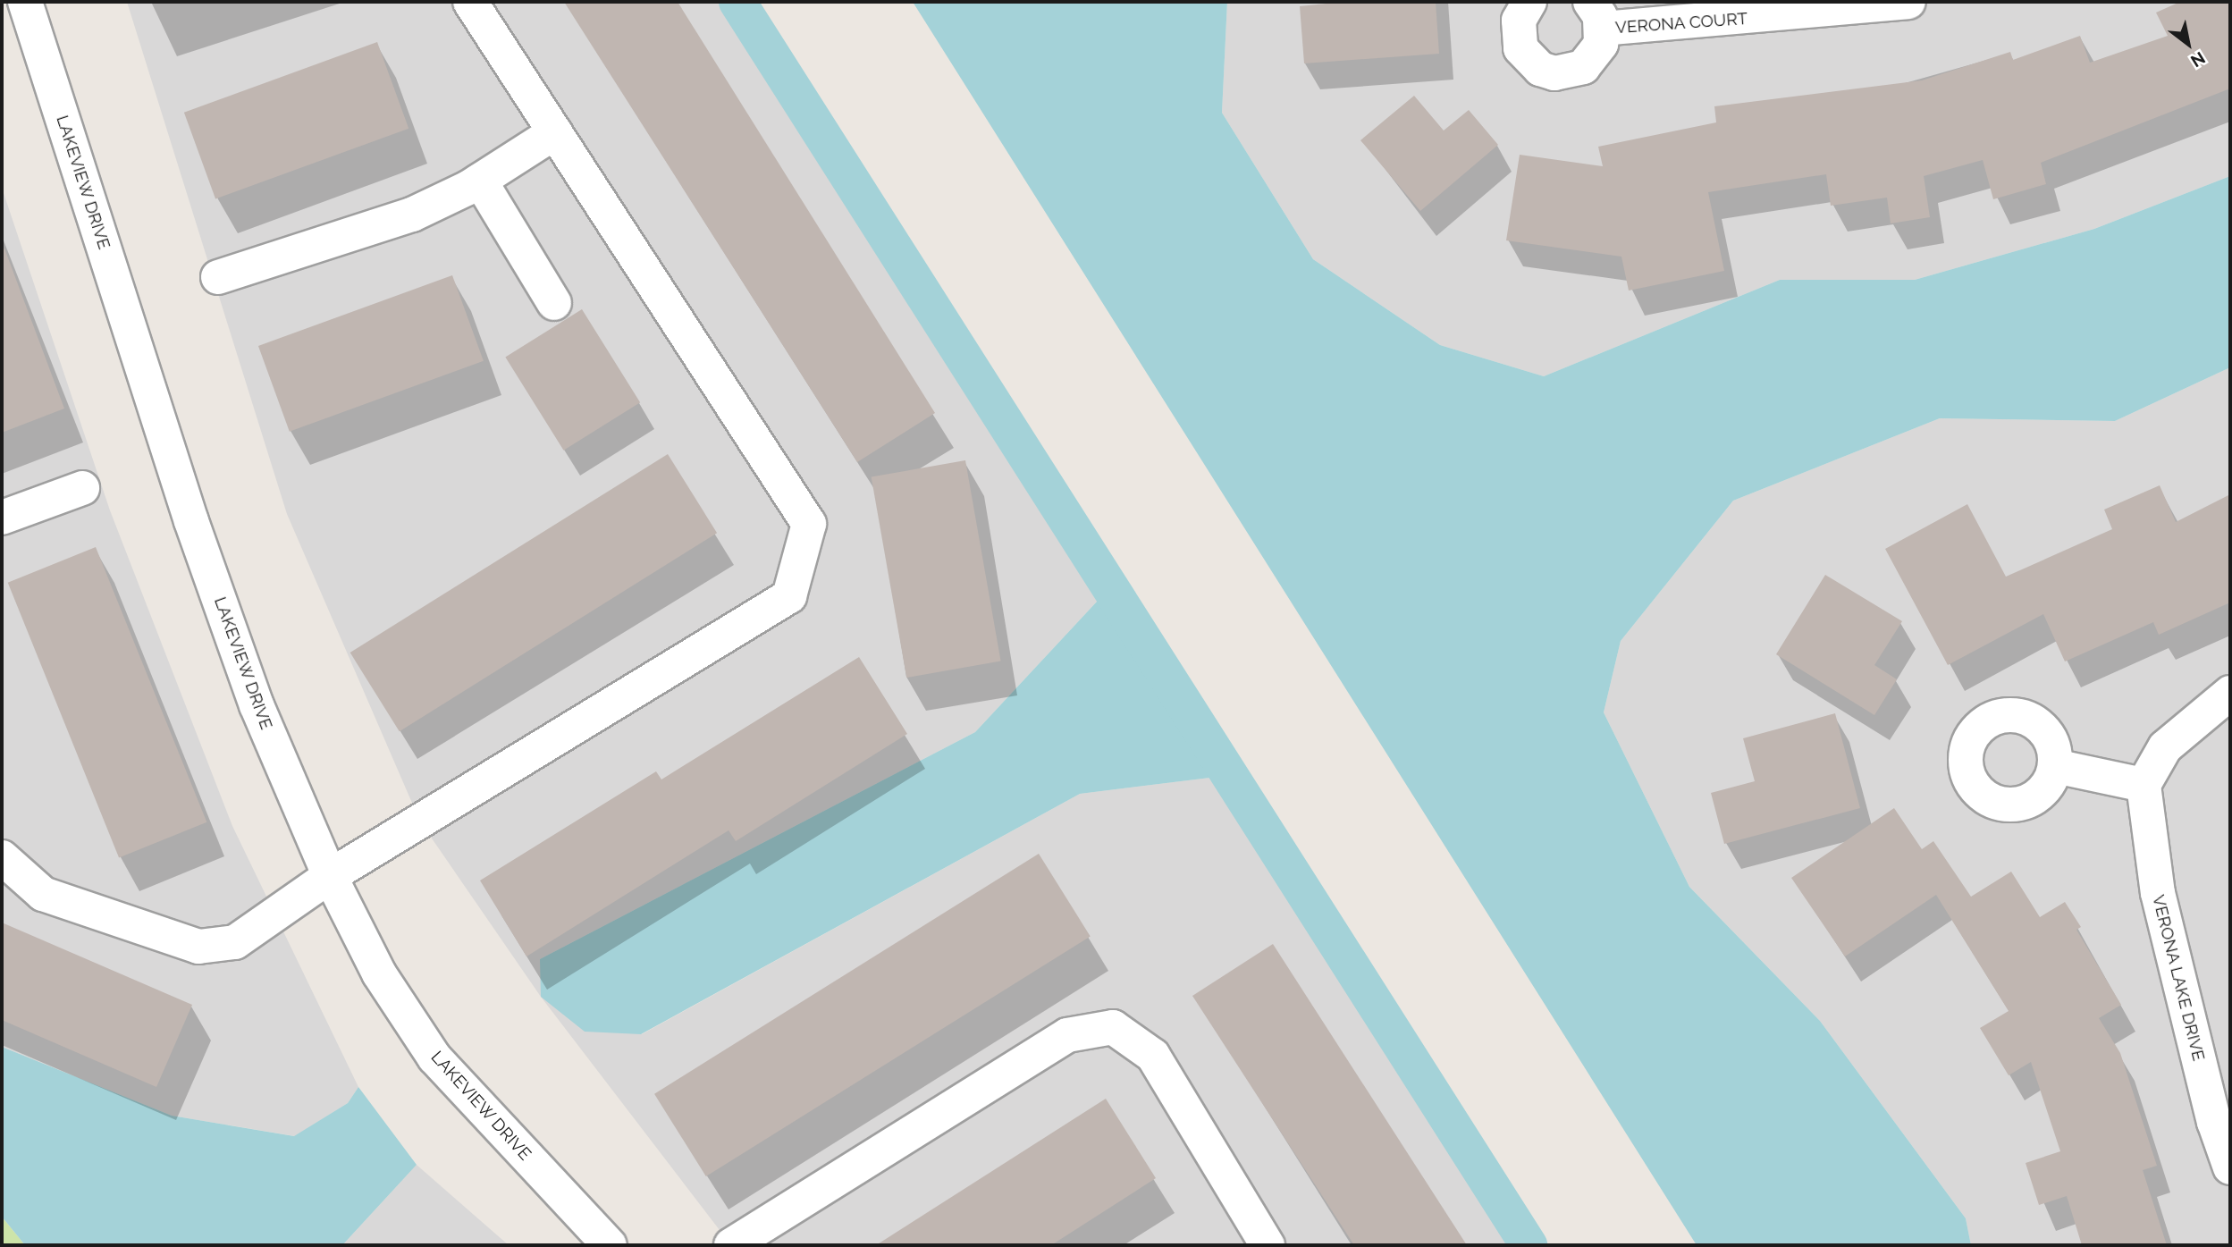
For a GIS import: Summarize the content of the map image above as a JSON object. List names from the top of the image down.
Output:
{
  "streets": {
    "street": ["VERONA COURT", "LAKEVIEW DRIVE", "VERONA LAKE DRIVE"]
  },
  "north": "bottom right"
}
